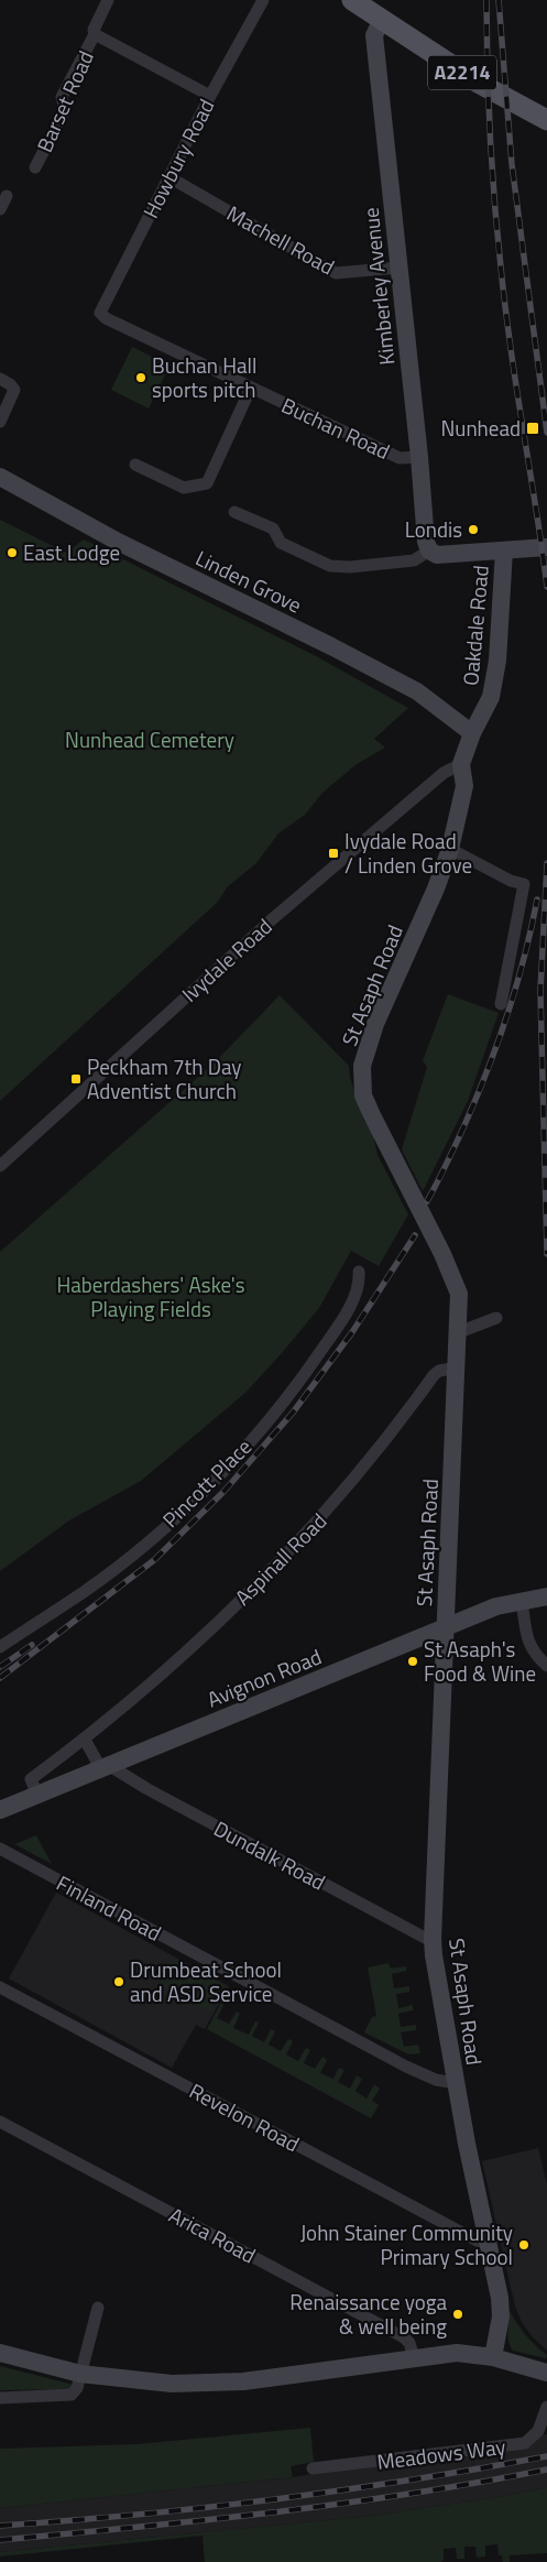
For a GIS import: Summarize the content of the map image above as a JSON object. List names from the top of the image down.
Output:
{
  "streets": {
    "main road": ["A2214"],
    "street": [
      "Barset Road",
      "Howbury Road",
      "Machell Road",
      "Kimberley Avenue",
      "Buchan Road",
      "Linden Grove",
      "Oakdale Road",
      "Ivydale Road",
      "St Asaph Road",
      "Pincott Place",
      "Aspinall Road",
      "Avignon Road",
      "Dundalk Road",
      "Finland Road",
      "Revelon Road",
      "Arica Road",
      "Meadows Way"
    ]
  },
  "crossings": [
    ["A2214", "Kimberley Avenue"],
    ["Barset Road", "Howbury Road"],
    ["Howbury Road", "Machell Road"],
    ["Howbury Road", "Buchan Road"],
    ["Machell Road", "Kimberley Avenue"],
    ["Kimberley Avenue", "Buchan Road"],
    ["Linden Grove", "Oakdale Road"],
    ["Oakdale Road", "Ivydale Road"],
    ["Oakdale Road", "St Asaph Road"],
    ["Ivydale Road", "St Asaph Road"],
    ["St Asaph Road", "Aspinall Road"],
    ["St Asaph Road", "Avignon Road"],
    ["St Asaph Road", "Dundalk Road"],
    ["St Asaph Road", "Finland Road"],
    ["St Asaph Road", "Revelon Road"],
    ["Aspinall Road", "Avignon Road"],
    ["Avignon Road", "Dundalk Road"]
  ],
  "parks": ["Nunhead Cemetery", "Haberdashers' Aske's Playing Fields"],
  "places": {
    "other": [
      "Buchan Hall sports pitch",
      "Londis",
      "East Lodge",
      "St Asaph's Food & Wine",
      "Drumbeat School and ASD Service",
      "John Stainer Community Primary School",
      "Renaissance yoga & well being"
    ],
    "transit": ["Nunhead", "Ivydale Road / Linden Grove", "Peckham 7th Day Adventist Church"]
  }
}
